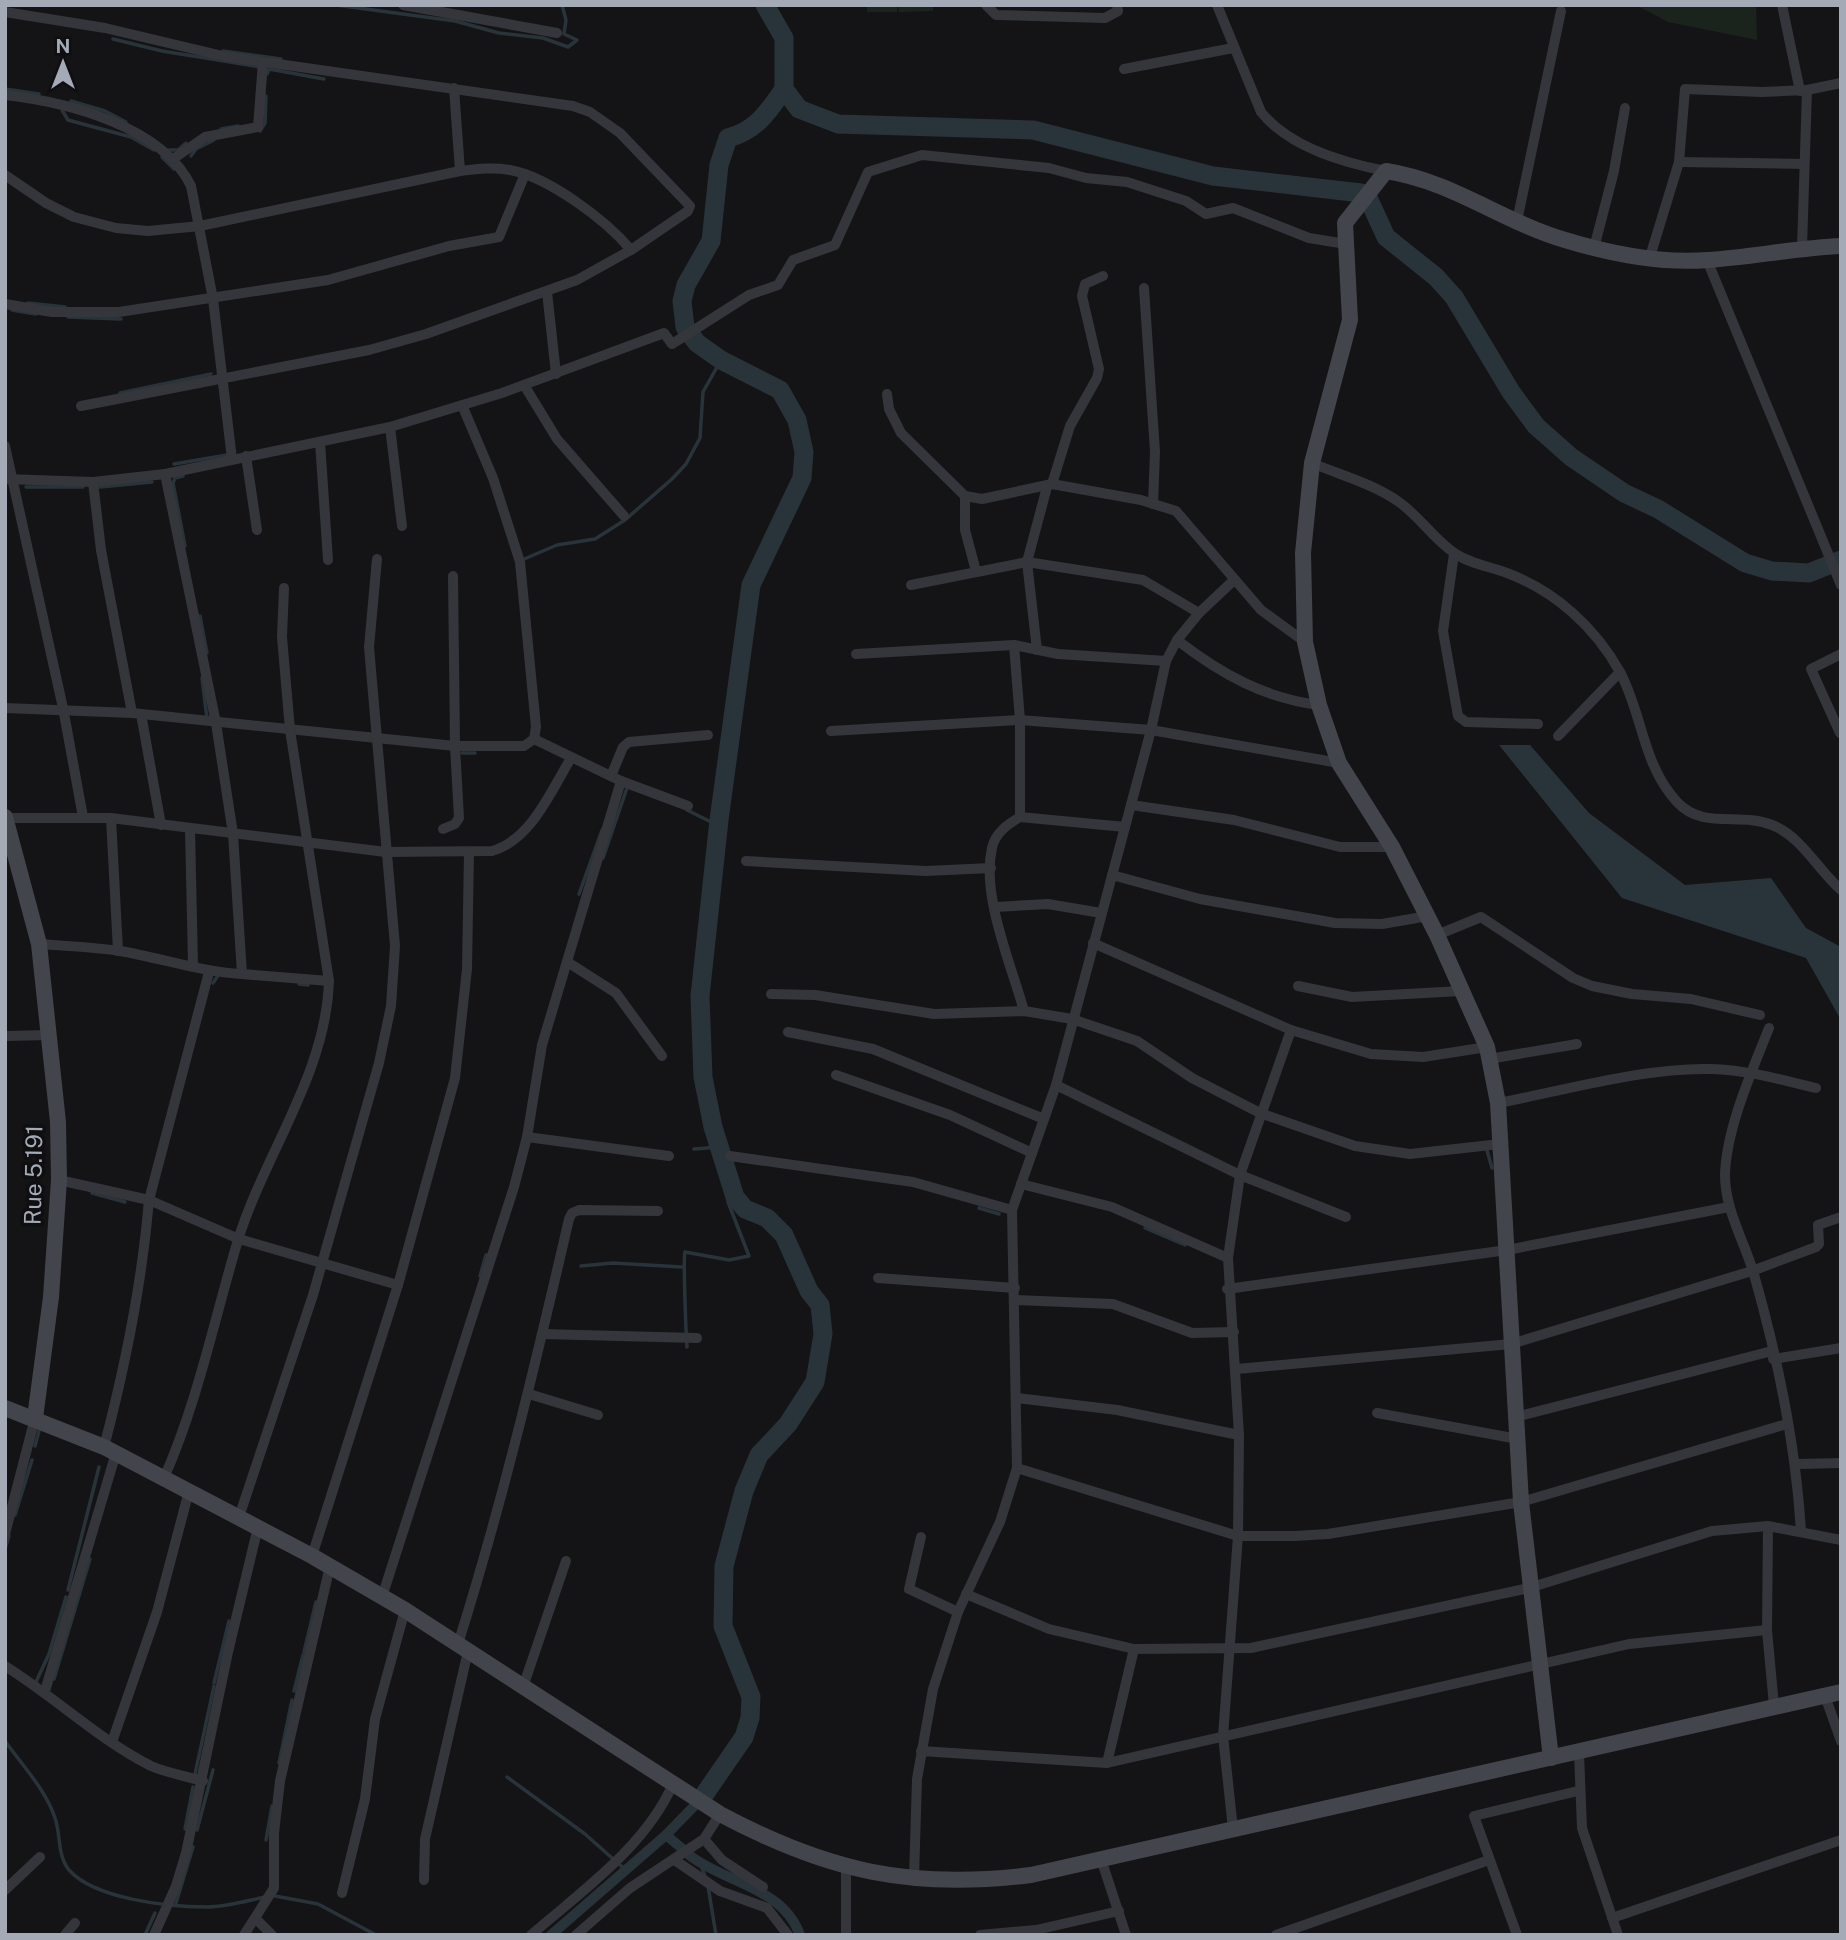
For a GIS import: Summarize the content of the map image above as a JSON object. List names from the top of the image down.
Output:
{
  "streets": {
    "street": ["Rue 5.191"]
  },
  "north": "top"
}
